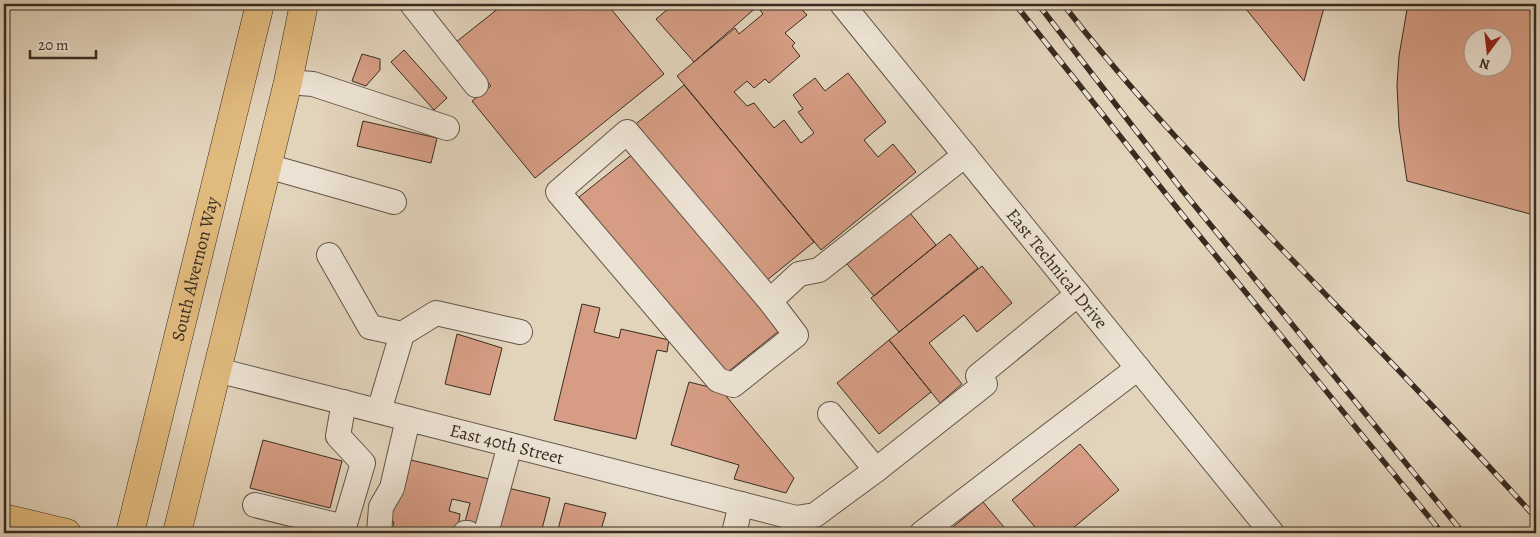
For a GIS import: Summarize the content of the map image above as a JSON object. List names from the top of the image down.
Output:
{
  "streets": {
    "main road": ["South Alvernon Way"],
    "street": ["East Technical Drive", "East 40th Street"]
  },
  "scale_bar": "20 m",
  "north": "bottom"
}
